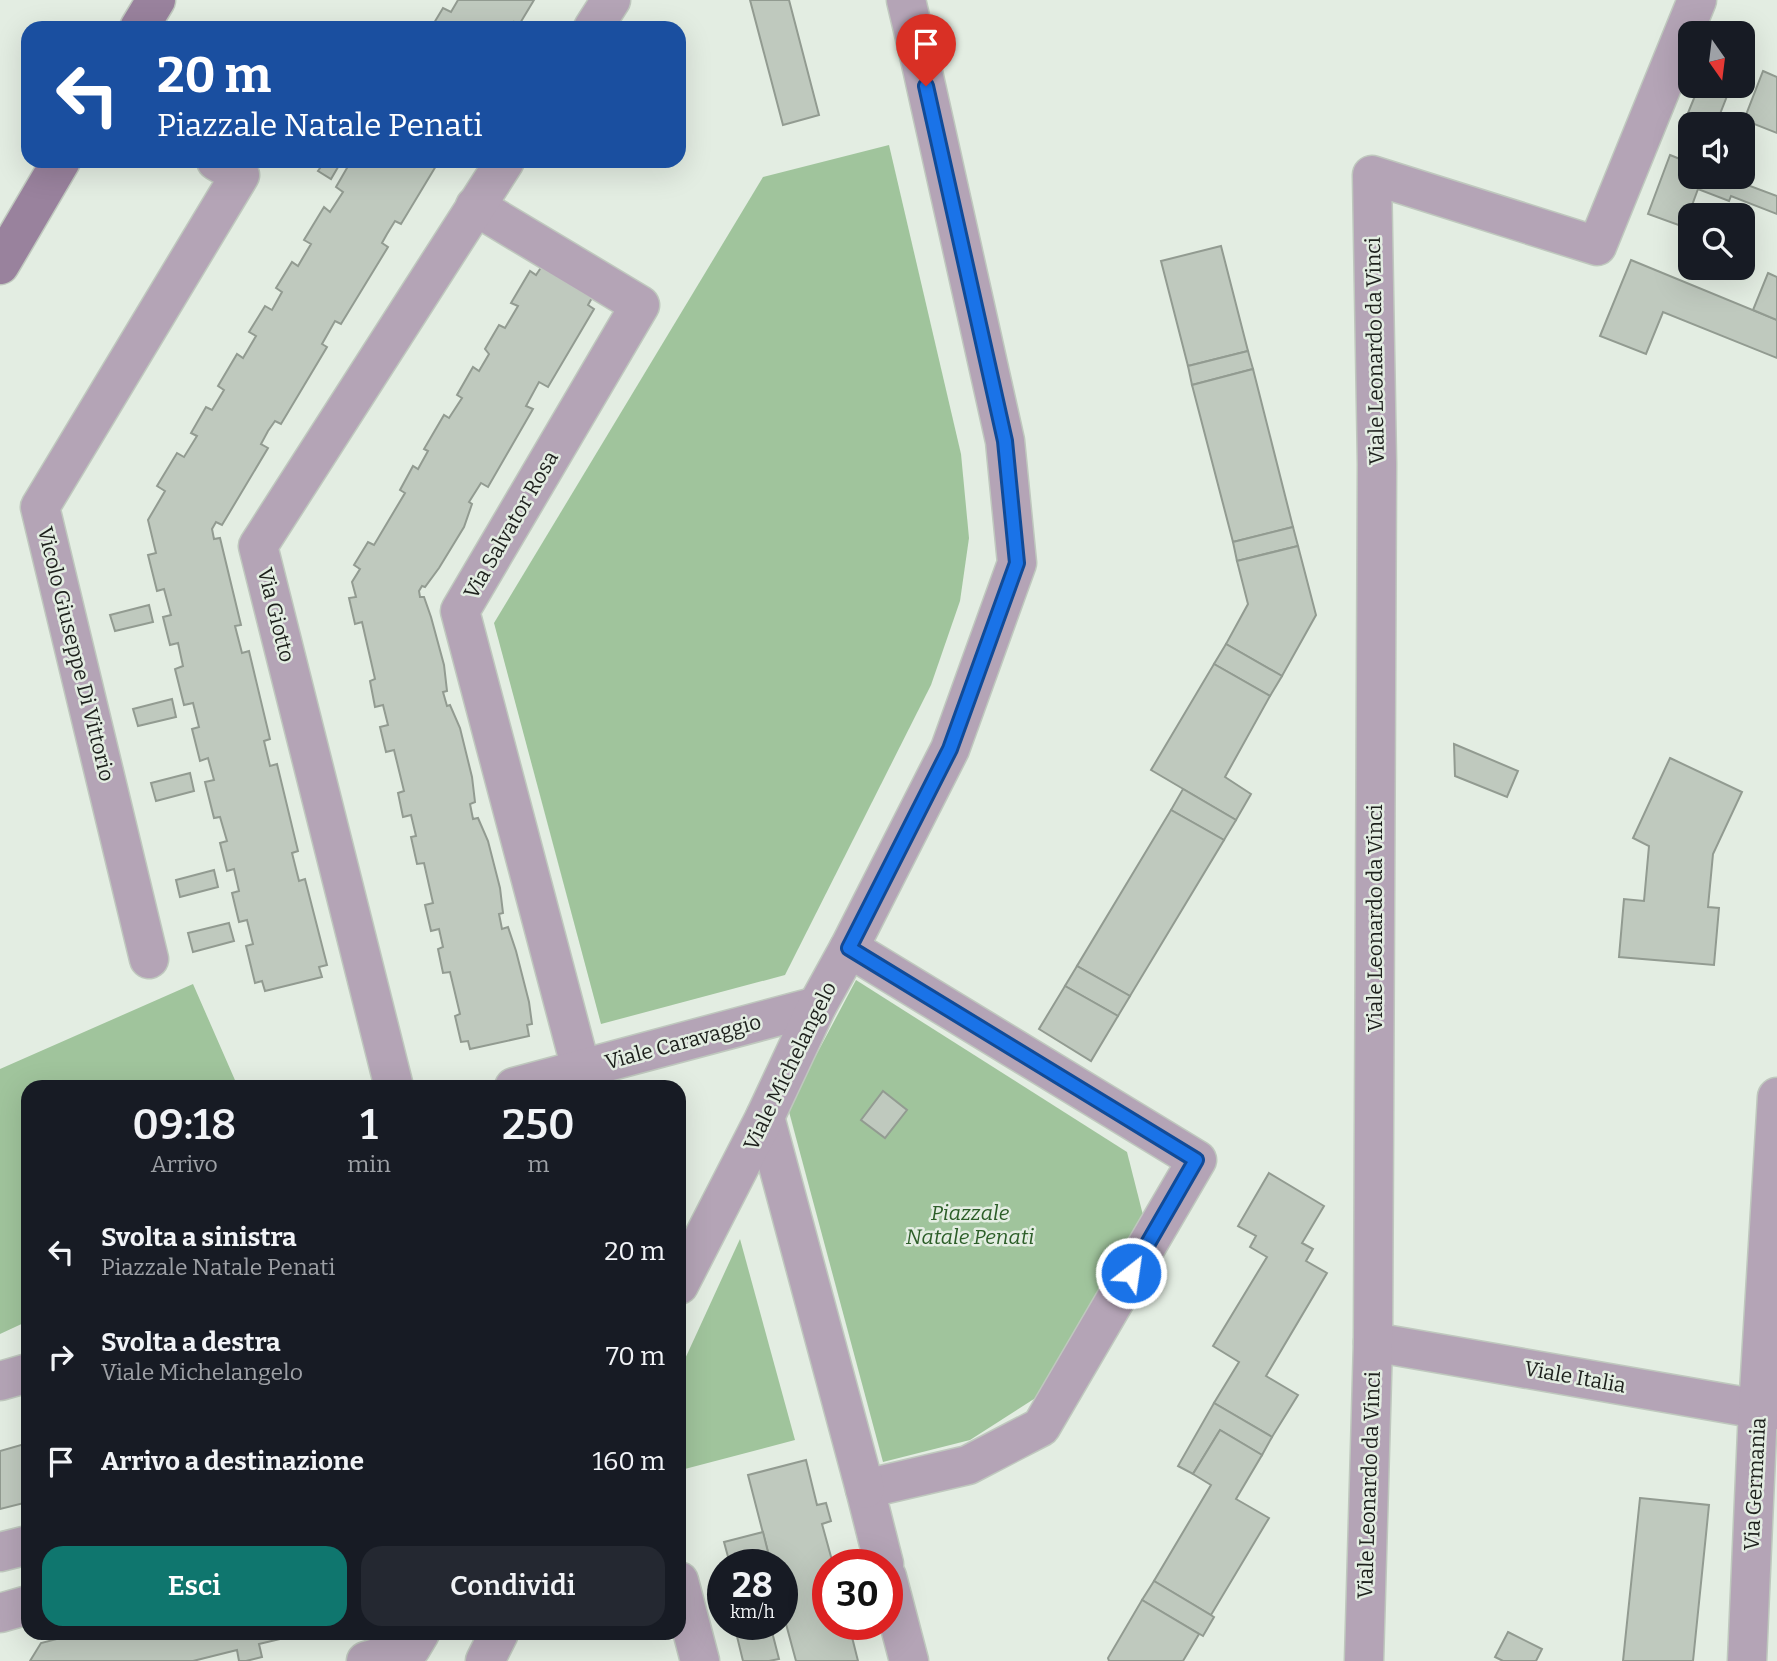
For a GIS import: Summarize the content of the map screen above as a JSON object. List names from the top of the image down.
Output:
{
  "streets": {
    "street": [
      "Viale Leonardo da Vinci",
      "Via Salvator Rosa",
      "Via Giotto",
      "Vicolo Giuseppe Di Vittorio",
      "Viale Caravaggio",
      "Viale Michelangelo",
      "Viale Italia",
      "Via Germania"
    ]
  },
  "crossings": [
    ["Viale Leonardo da Vinci", "Viale Italia"],
    ["Via Salvator Rosa", "Via Giotto"],
    ["Via Salvator Rosa", "Viale Caravaggio"],
    ["Viale Caravaggio", "Viale Michelangelo"],
    ["Viale Italia", "Via Germania"]
  ],
  "parks": ["Piazzale Natale Penati"],
  "north": "bottom",
  "page": {
    "turn": ["20 m", "Piazzale Natale Penati"],
    "eta": [
      "09:18",
      "Arrivo",
      "1",
      "min",
      "250",
      "m"
    ],
    "list": [
      {
        "name": "Svolta a sinistra",
        "note": "Piazzale Natale Penati",
        "value": "20 m"
      },
      {
        "name": "Svolta a destra",
        "note": "Viale Michelangelo",
        "value": "70 m"
      },
      {
        "name": "Arrivo a destinazione",
        "value": "160 m"
      }
    ],
    "buttons": ["Esci", "Condividi"],
    "speed": "28 km/h",
    "limit": "30"
  }
}
